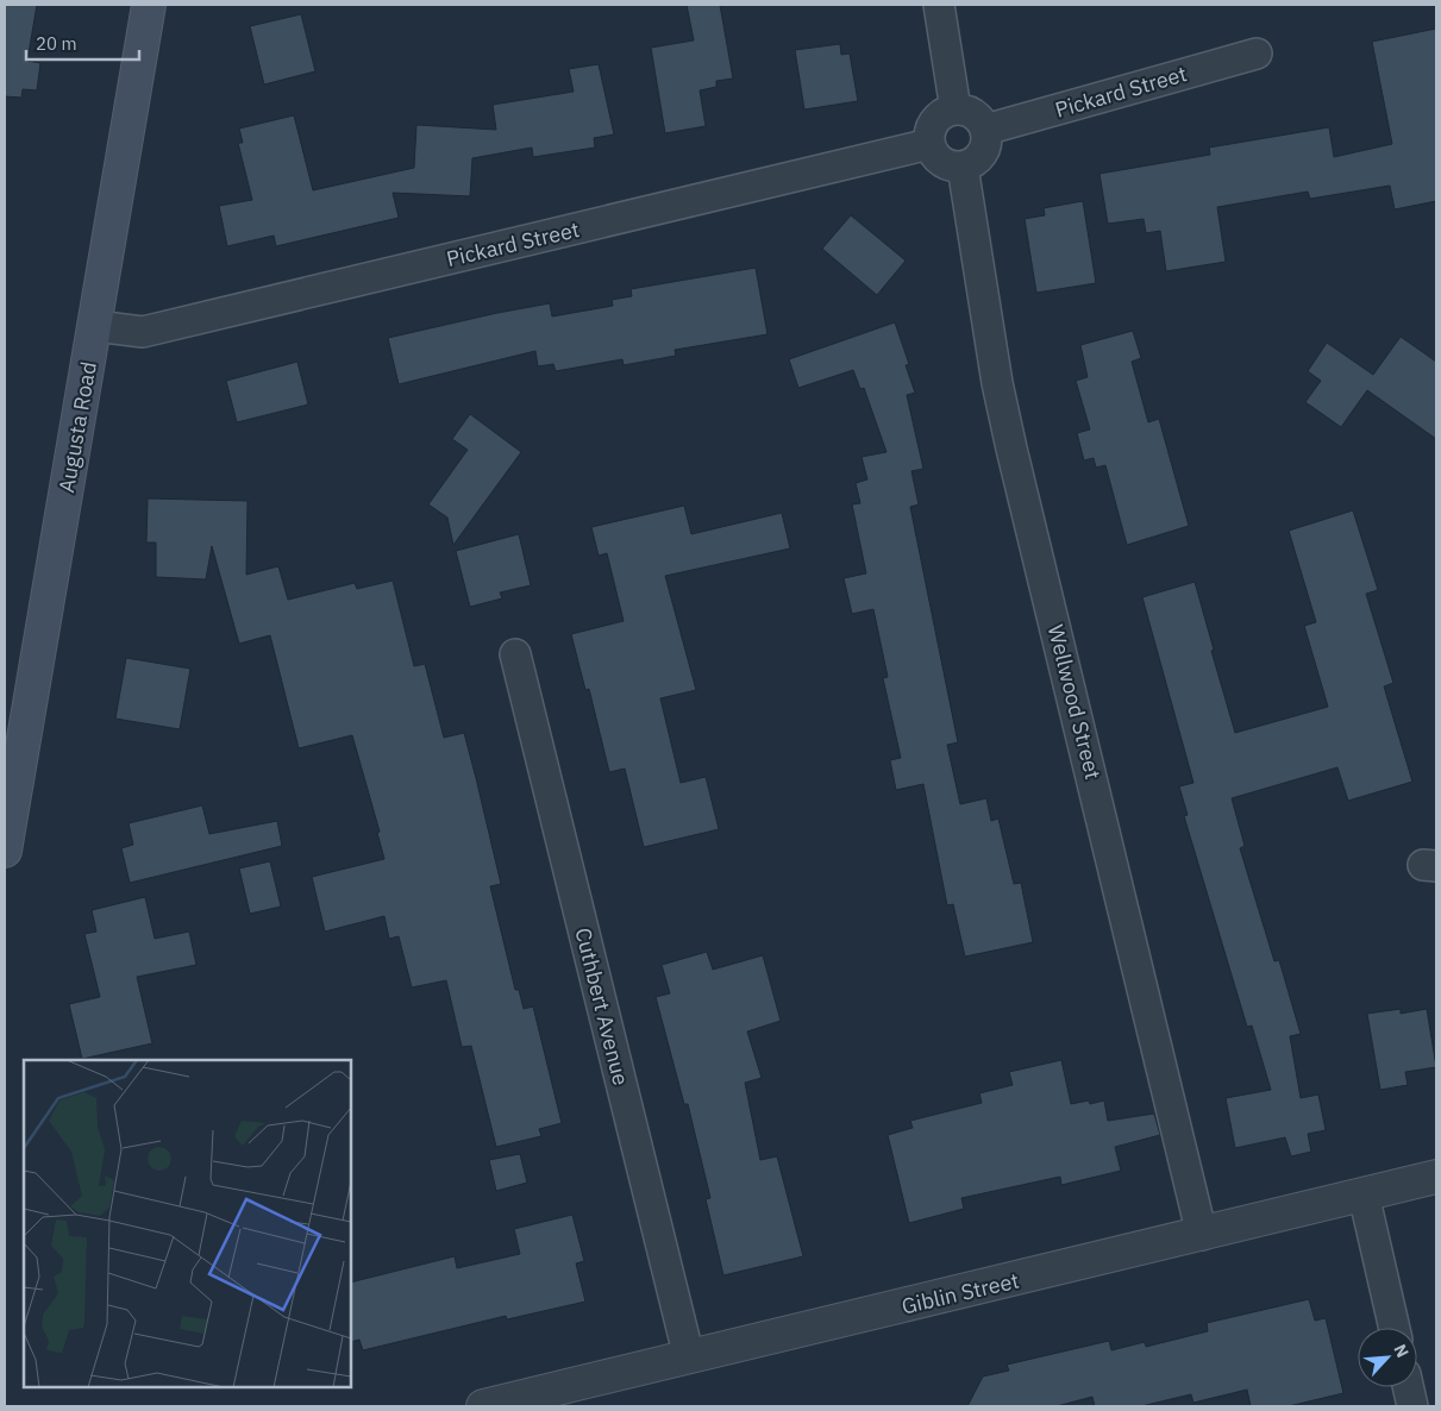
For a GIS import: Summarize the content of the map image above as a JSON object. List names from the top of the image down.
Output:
{
  "streets": {
    "main road": ["Augusta Road"],
    "street": [
      "Pickard Street",
      "Wellwood Street",
      "Cuthbert Avenue",
      "Giblin Street"
    ]
  },
  "crossings": [
    ["Pickard Street", "Augusta Road"],
    ["Pickard Street", "Wellwood Street"],
    ["Wellwood Street", "Giblin Street"],
    ["Cuthbert Avenue", "Giblin Street"]
  ],
  "scale_bar": "20 m",
  "north": "top right"
}
